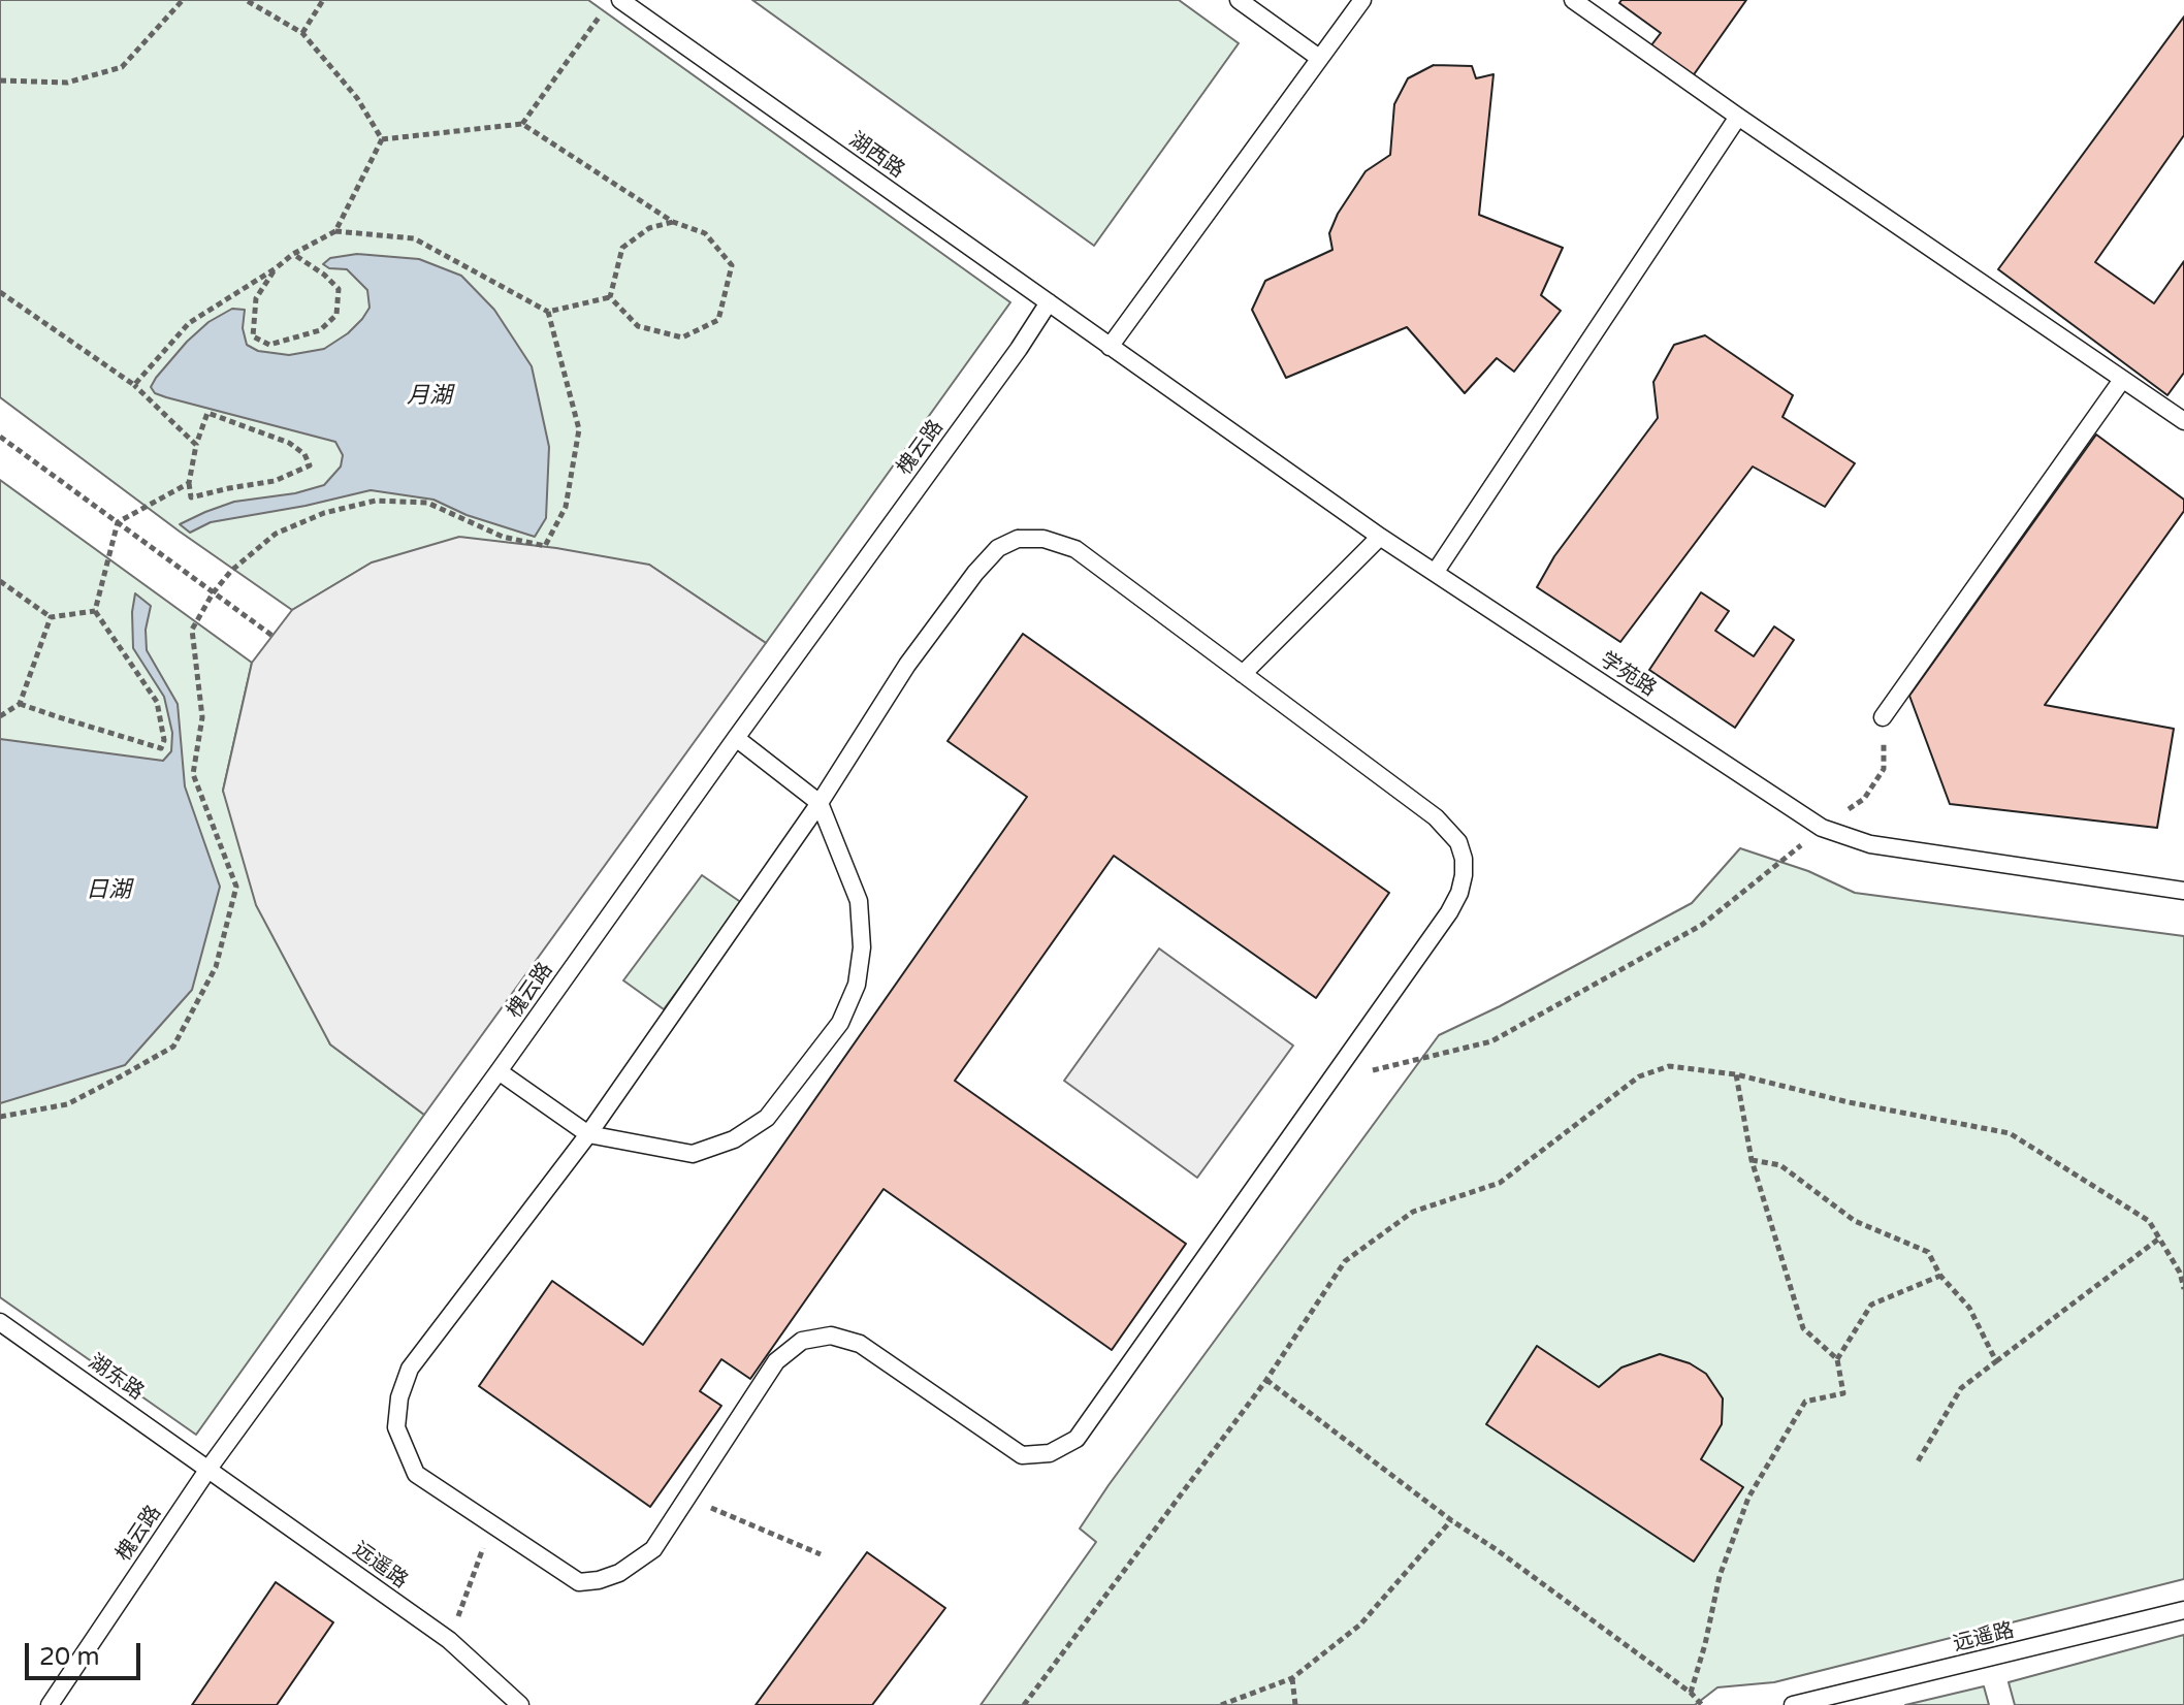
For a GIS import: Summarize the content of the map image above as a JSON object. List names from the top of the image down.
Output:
{
  "streets": {
    "lane": [
      "湖西路",
      "槐云路",
      "学苑路",
      "湖东路",
      "远遥路"
    ]
  },
  "crossings": [
    ["湖西路", "槐云路"],
    ["湖西路", "学苑路"],
    ["槐云路", "湖东路"],
    ["槐云路", "远遥路"],
    ["湖东路", "远遥路"]
  ],
  "water": ["月湖", "日湖"],
  "scale_bar": "20 m"
}
